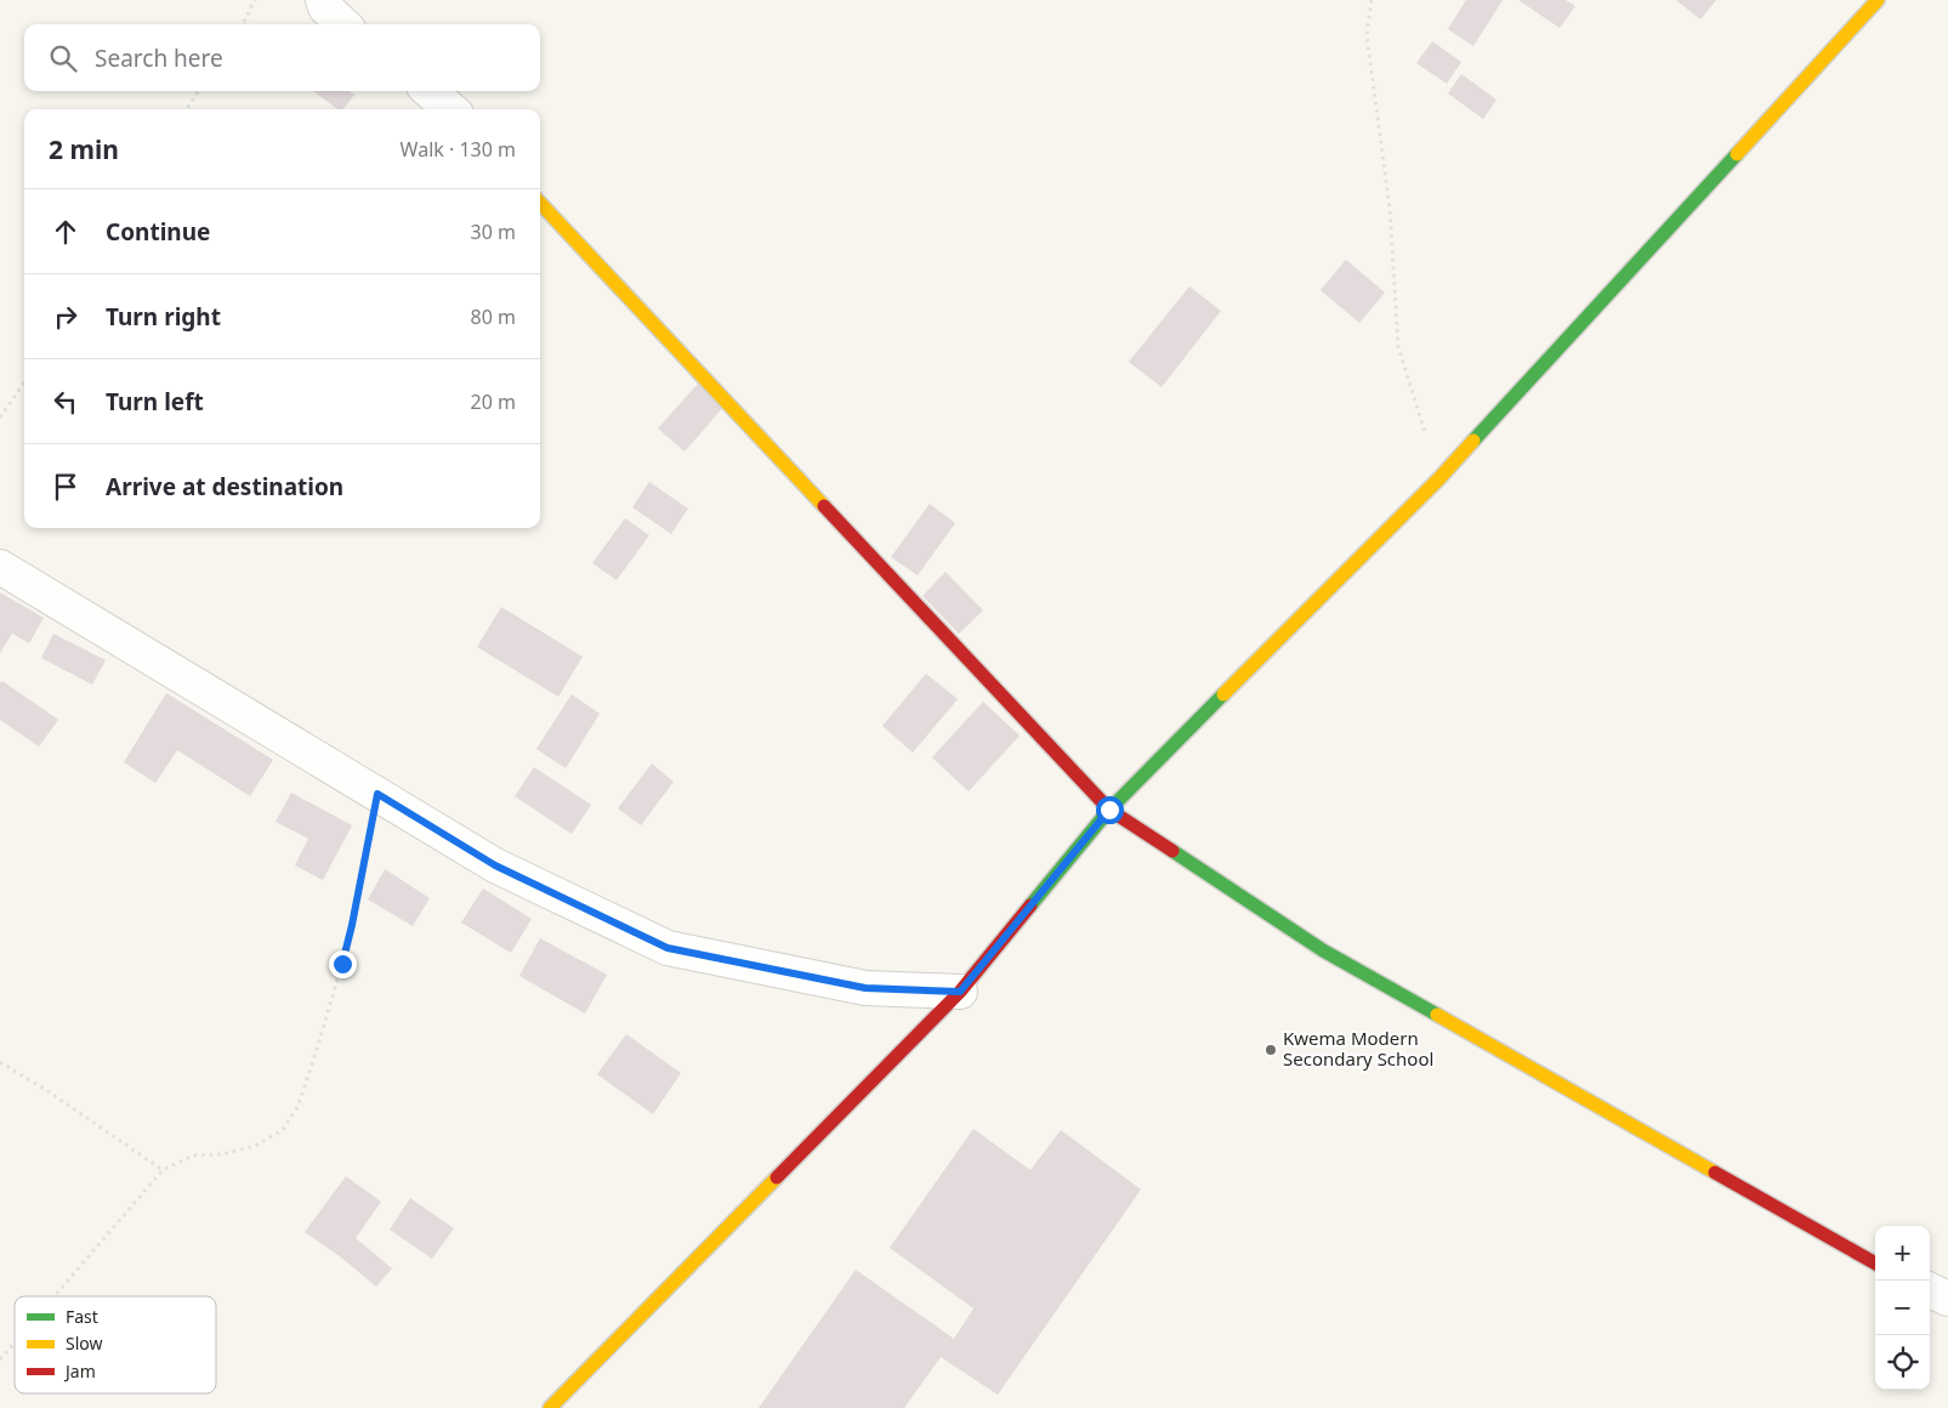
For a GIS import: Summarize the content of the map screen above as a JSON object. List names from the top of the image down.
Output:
{
  "places": ["Kwema Modern Secondary School"],
  "legend": ["Fast", "Slow", "Jam"],
  "page": {
    "search": "Search here",
    "heading": ["2 min", "Walk · 130 m"],
    "list": [
      ["Continue", "30 m"],
      ["Turn right", "80 m"],
      ["Turn left", "20 m"],
      "Arrive at destination"
    ],
    "map_buttons": ["+", "−"]
  }
}
